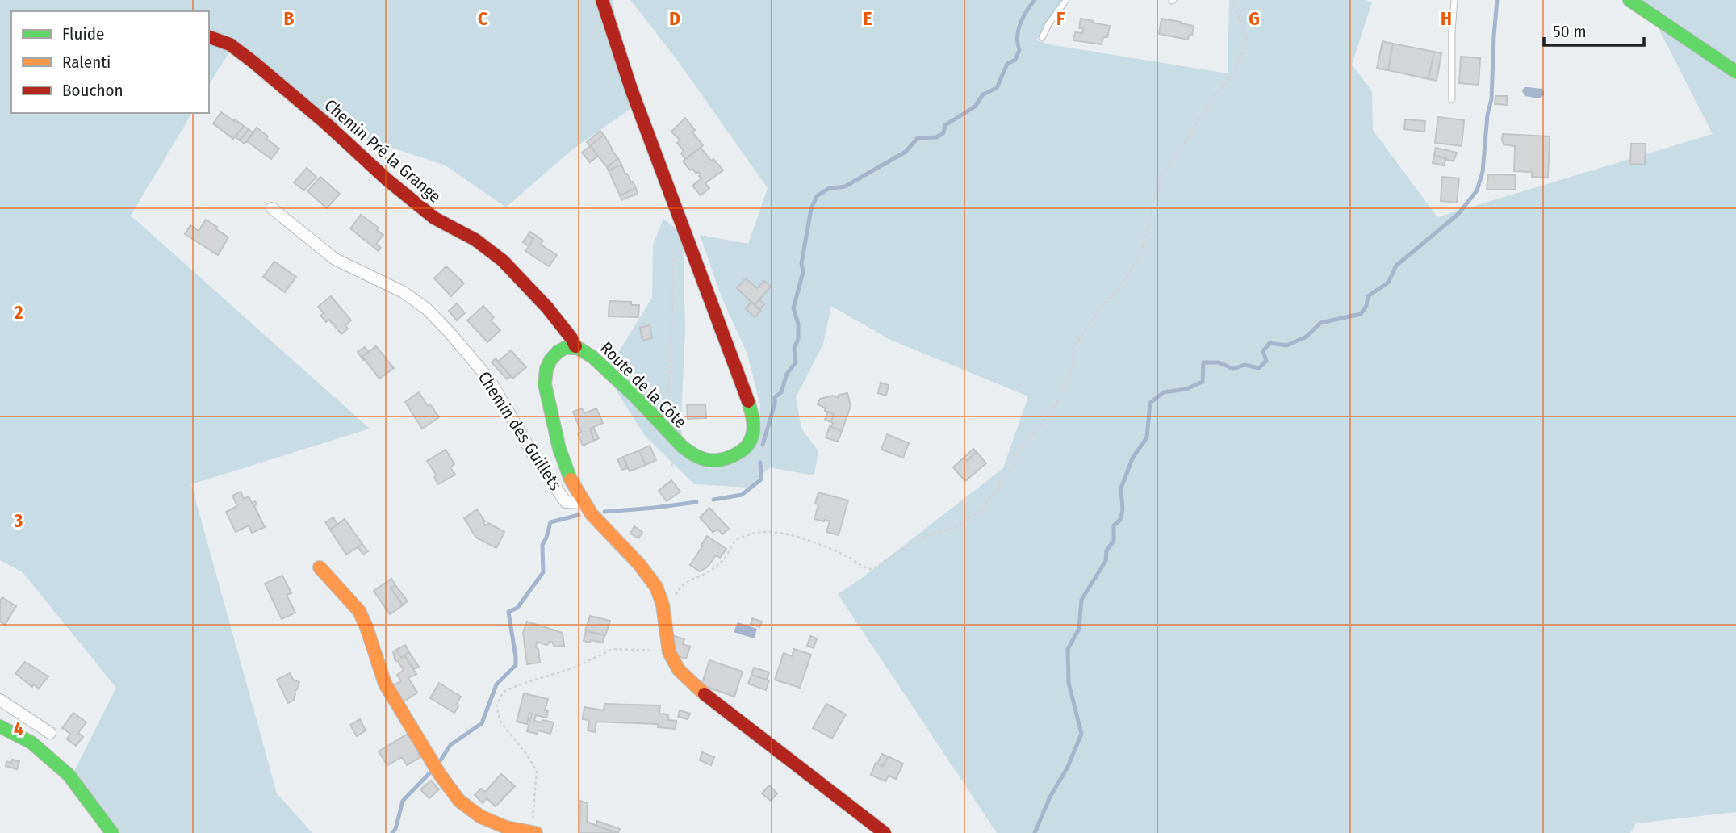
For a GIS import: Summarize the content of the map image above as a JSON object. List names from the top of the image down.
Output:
{
  "streets": {
    "street": ["Chemin Pré la Grange", "Route de la Côte", "Chemin des Guillets"]
  },
  "crossings": [
    ["Chemin Pré la Grange", "Route de la Côte"],
    ["Route de la Côte", "Chemin des Guillets"]
  ],
  "legend": ["Fluide", "Ralenti", "Bouchon"],
  "scale_bar": "50 m",
  "grid": {
    "columns": [
      "B",
      "C",
      "D",
      "E",
      "F",
      "G",
      "H"
    ],
    "rows": ["2", "3", "4"]
  }
}
